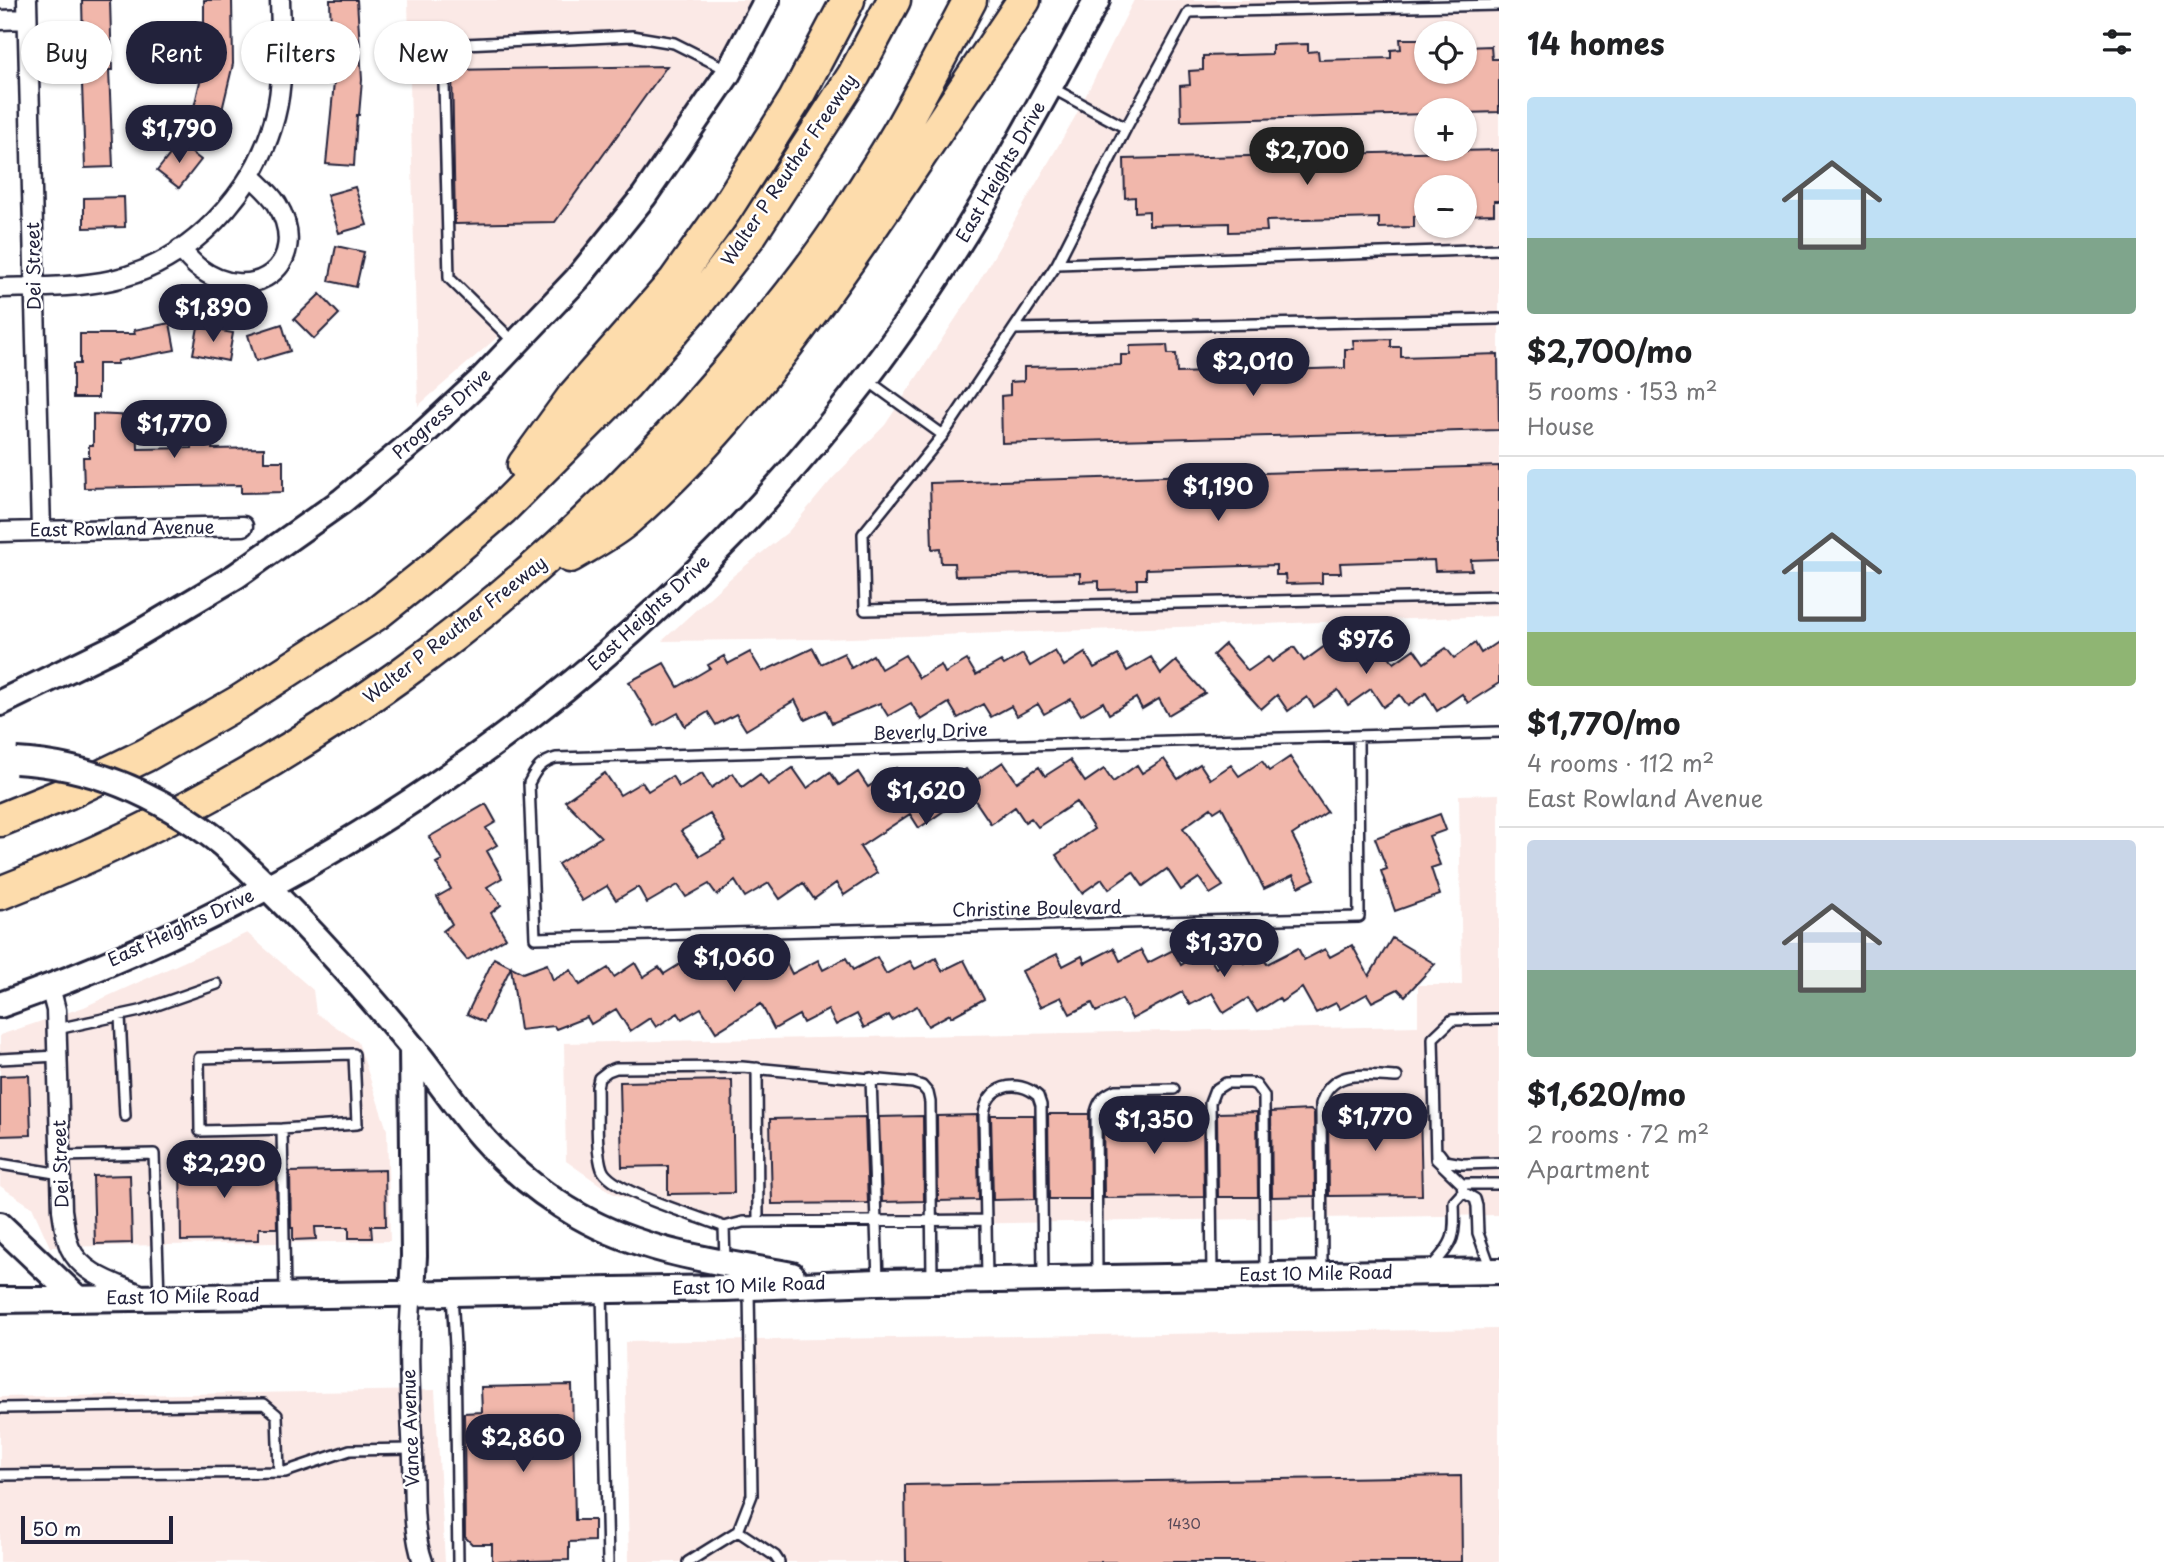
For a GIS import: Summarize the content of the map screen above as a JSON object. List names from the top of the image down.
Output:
{
  "streets": {
    "highway": ["Walter P Reuther Freeway"],
    "main road": ["East Heights Drive", "Progress Drive", "East 10 Mile Road"],
    "street": ["Dei Street", "East Rowland Avenue", "Vance Avenue"],
    "lane": ["Beverly Drive", "Christine Boulevard"]
  },
  "crossings": [
    ["East Heights Drive", "Dei Street"],
    ["Dei Street", "East Rowland Avenue"],
    ["Dei Street", "East 10 Mile Road"],
    ["Beverly Drive", "Christine Boulevard"],
    ["East 10 Mile Road", "Vance Avenue"]
  ],
  "house_numbers": ["1430"],
  "scale_bar": "50 m",
  "page": {
    "heading": "14 homes",
    "map_buttons": ["+", "−"],
    "chip": [
      "Buy",
      "Rent",
      "Filters",
      "New"
    ],
    "list": [
      {
        "name": "$2,700/mo",
        "note": "5 rooms · 153 m² · House"
      },
      {
        "name": "$1,770/mo",
        "note": "4 rooms · 112 m² · East Rowland Avenue"
      },
      {
        "name": "$1,620/mo",
        "note": "2 rooms · 72 m² · Apartment"
      }
    ],
    "price": [
      "$1,790",
      "$2,700",
      "$1,890",
      "$2,010",
      "$1,770",
      "$1,190",
      "$976",
      "$1,620",
      "$1,370",
      "$1,060",
      "$1,770",
      "$1,350",
      "$2,290",
      "$2,860"
    ],
    "scale": "50 m"
  }
}
